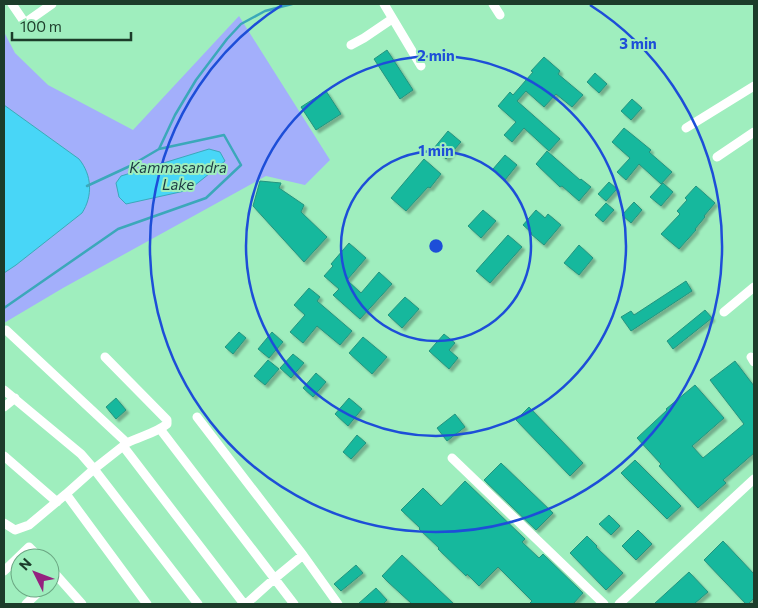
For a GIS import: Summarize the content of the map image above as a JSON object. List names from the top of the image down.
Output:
{
  "water": ["Kammasandra Lake"],
  "scale_bar": "100 m",
  "north": "top left",
  "rings": ["3 min", "2 min", "1 min"]
}
